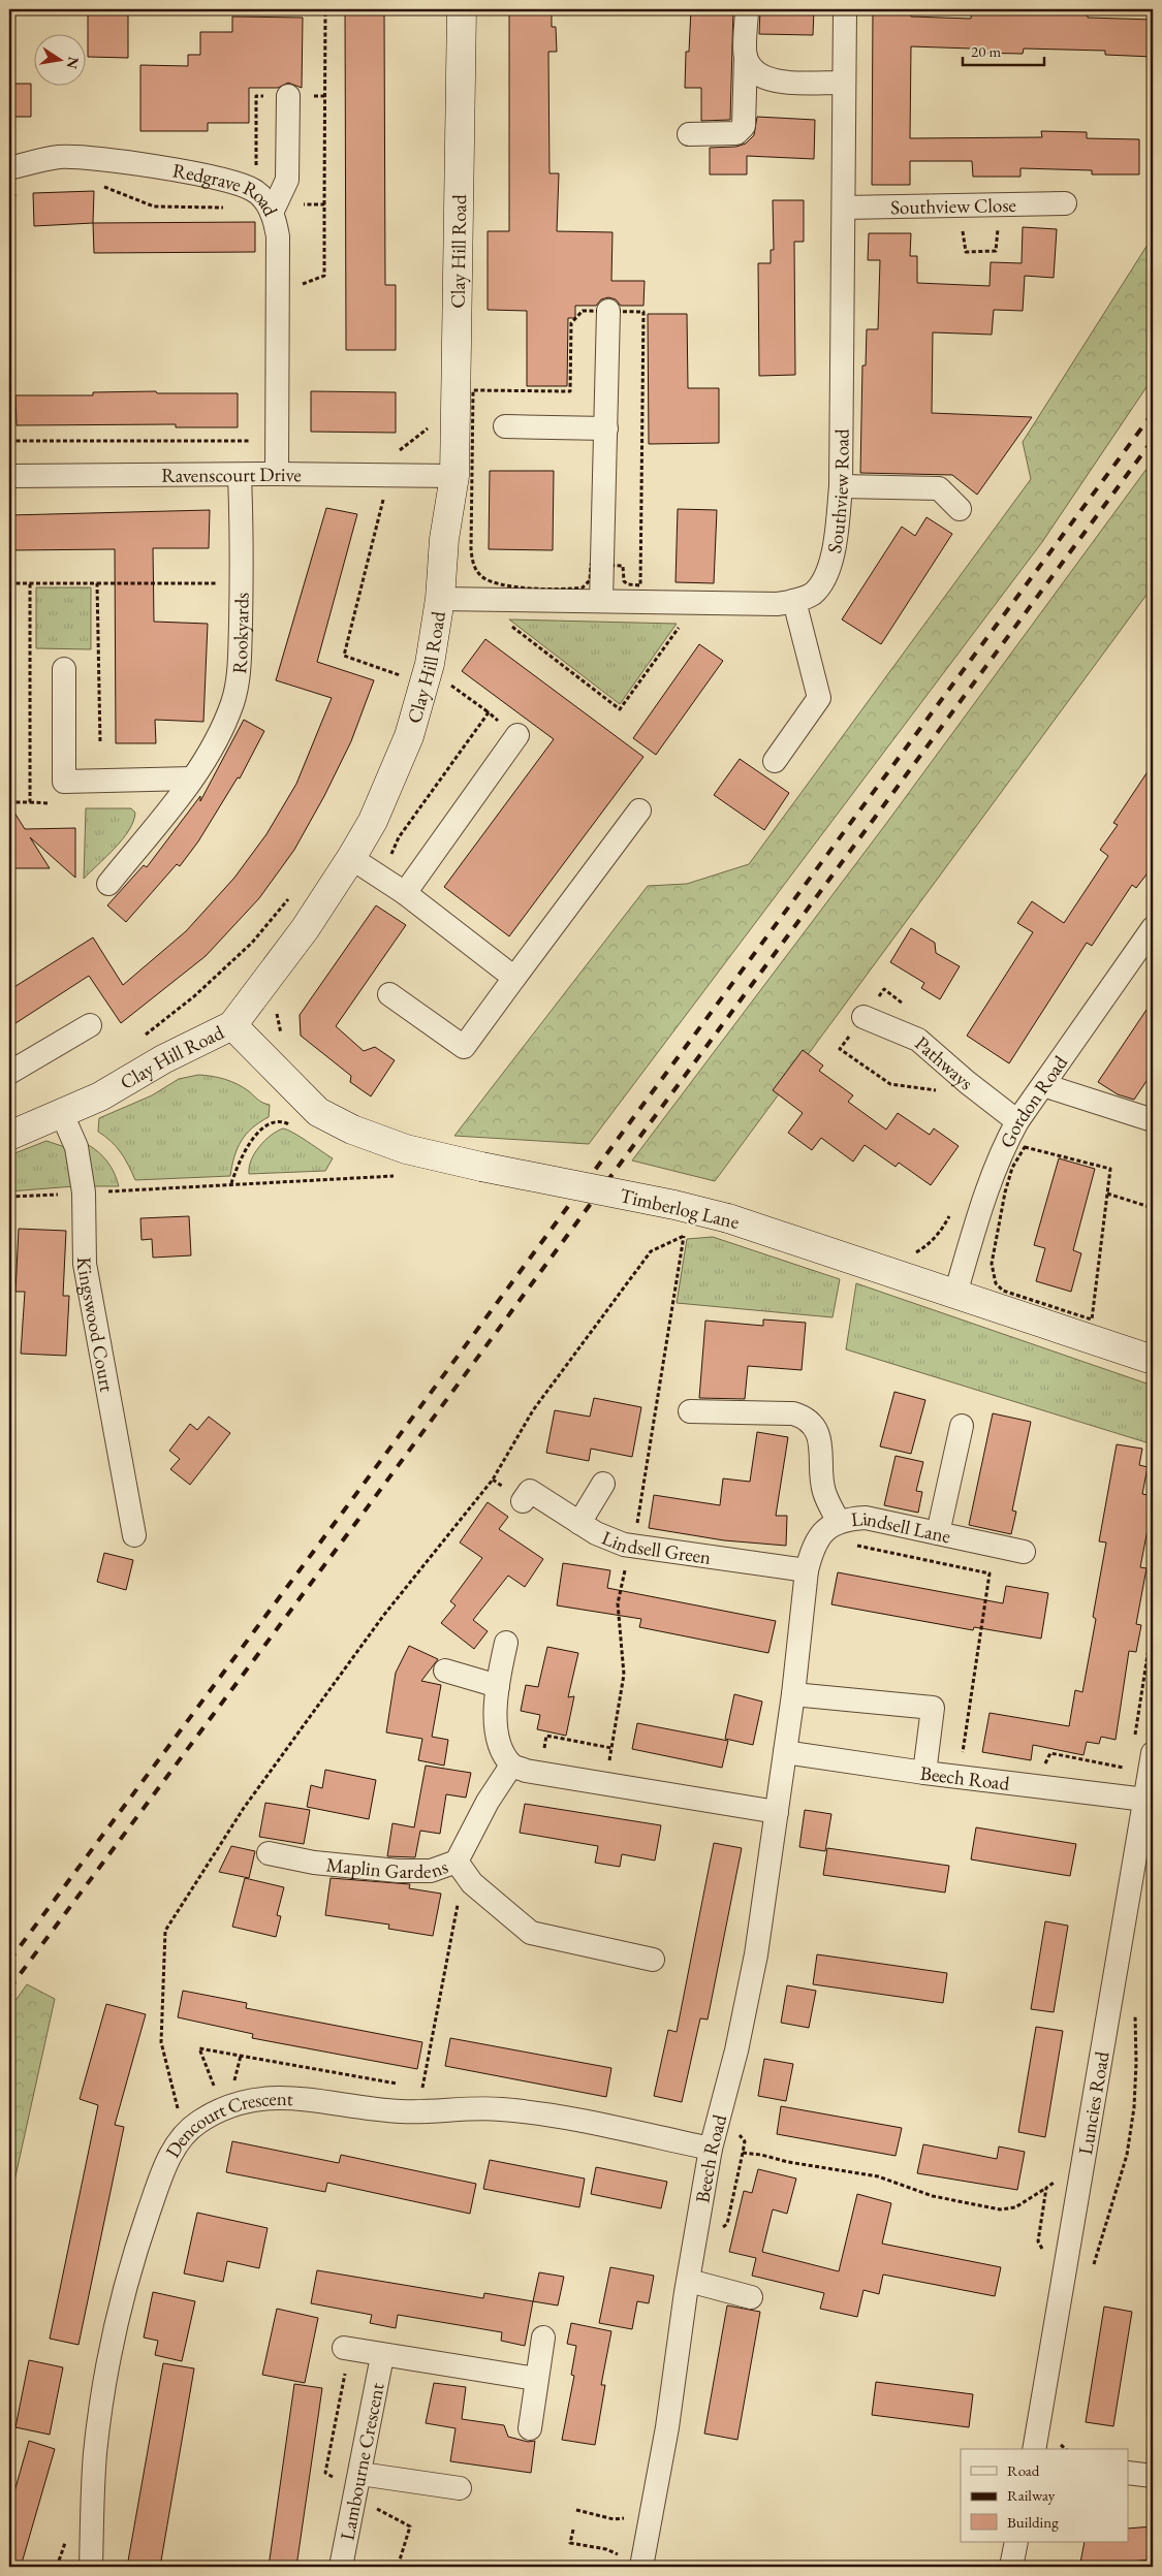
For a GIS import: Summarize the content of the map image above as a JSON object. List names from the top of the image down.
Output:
{
  "streets": {
    "main road": ["Clay Hill Road", "Timberlog Lane"],
    "street": [
      "Redgrave Road",
      "Southview Close",
      "Ravenscourt Drive",
      "Southview Road",
      "Rookyards",
      "Pathways",
      "Gordon Road",
      "Kingswood Court",
      "Lindsell Lane",
      "Lindsell Green",
      "Beech Road",
      "Maplin Gardens",
      "Luncies Road",
      "Dencourt Crescent",
      "Lambourne Crescent"
    ]
  },
  "crossings": [
    ["Redgrave Road", "Ravenscourt Drive"],
    ["Southview Close", "Southview Road"],
    ["Clay Hill Road", "Ravenscourt Drive"],
    ["Clay Hill Road", "Southview Road"],
    ["Clay Hill Road", "Timberlog Lane"],
    ["Clay Hill Road", "Kingswood Court"],
    ["Ravenscourt Drive", "Rookyards"],
    ["Pathways", "Gordon Road"],
    ["Gordon Road", "Timberlog Lane"],
    ["Lindsell Lane", "Lindsell Green"],
    ["Lindsell Lane", "Beech Road"],
    ["Lindsell Green", "Beech Road"],
    ["Beech Road", "Luncies Road"],
    ["Beech Road", "Dencourt Crescent"]
  ],
  "legend": ["Road", "Railway", "Building"],
  "scale_bar": "20 m",
  "north": "right"
}
